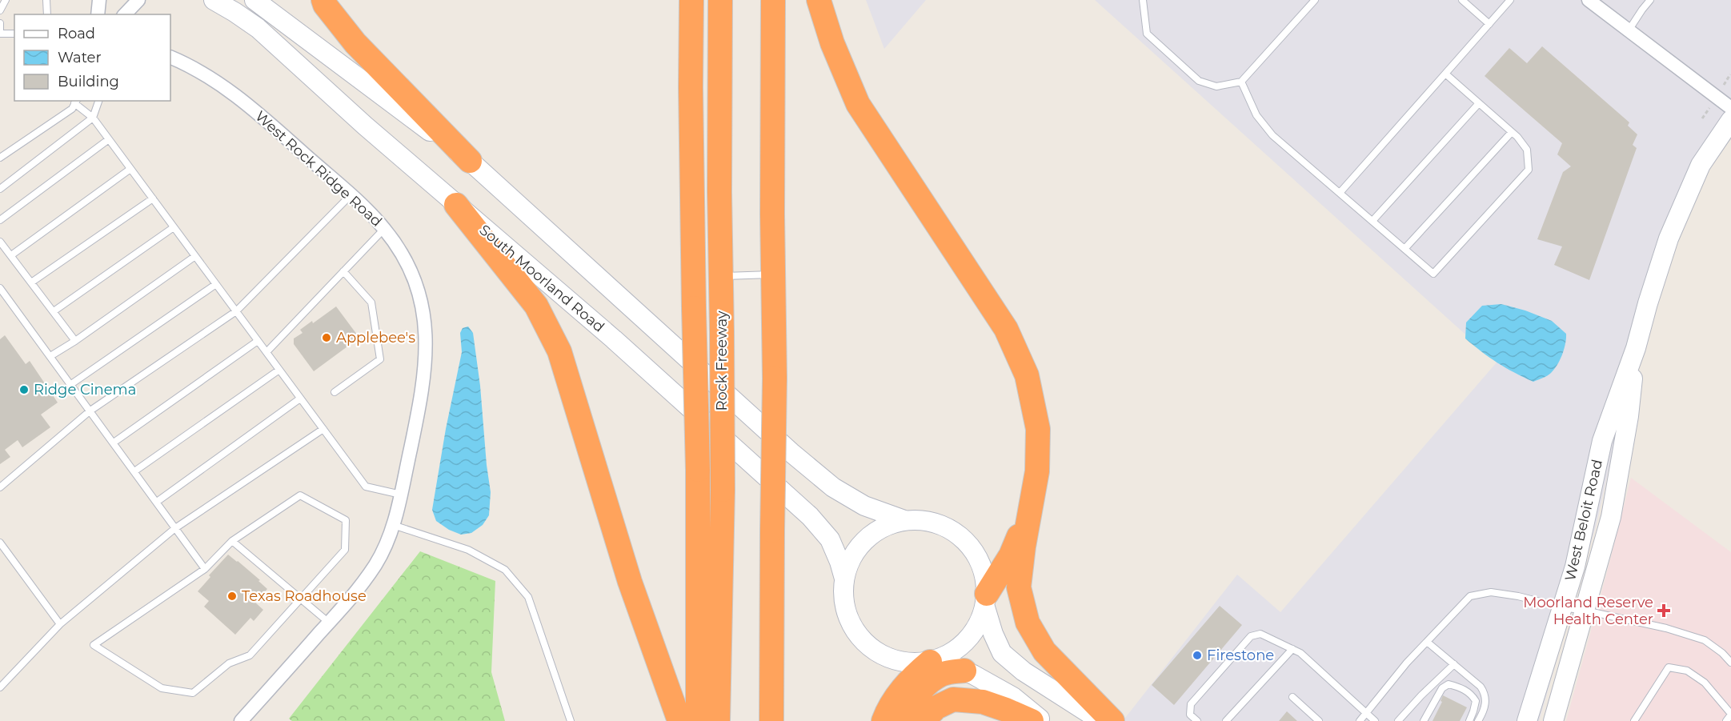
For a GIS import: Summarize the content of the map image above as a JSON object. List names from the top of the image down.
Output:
{
  "streets": {
    "highway": ["Rock Freeway"],
    "main road": ["South Moorland Road", "West Beloit Road"],
    "street": ["West Rock Ridge Road"]
  },
  "places": {
    "other": [
      "Applebee's",
      "Ridge Cinema",
      "Texas Roadhouse",
      "Firestone"
    ],
    "health": ["Moorland Reserve Health Center"]
  },
  "legend": ["Road", "Water", "Building"]
}
